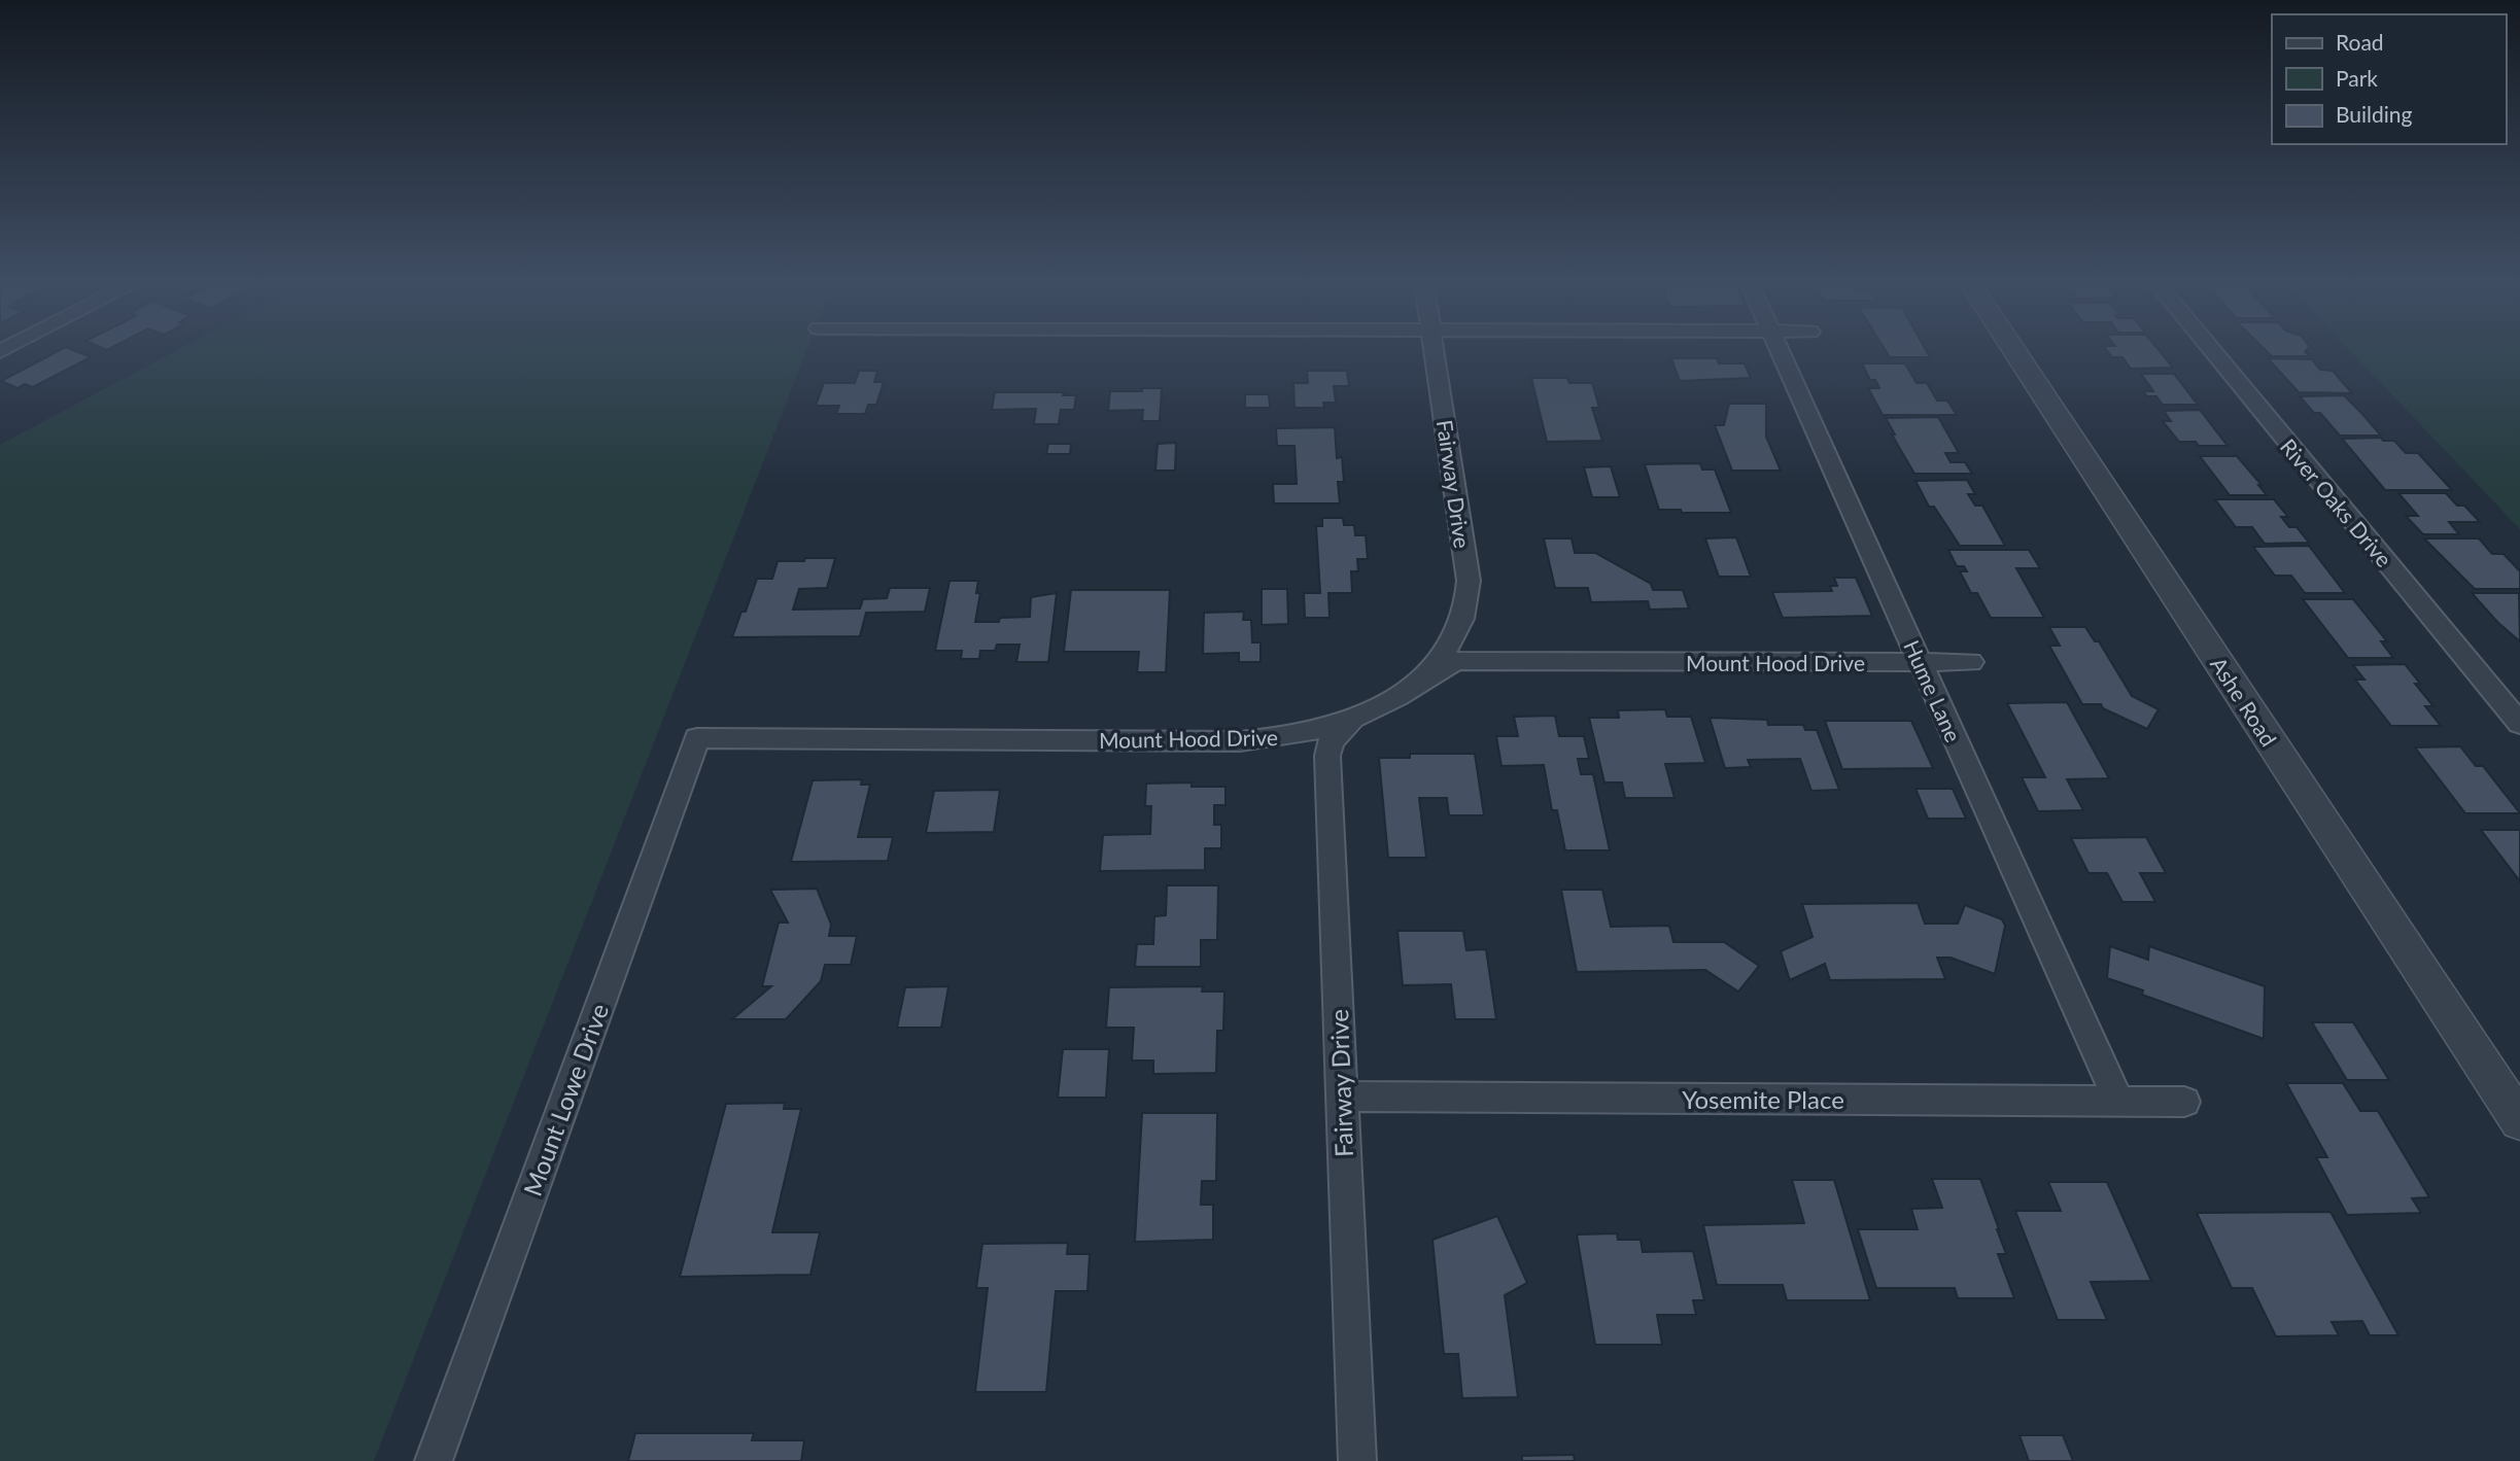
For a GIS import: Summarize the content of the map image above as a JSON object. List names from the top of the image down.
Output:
{
  "streets": {
    "street": [
      "Fairway Drive",
      "River Oaks Drive",
      "Mount Hood Drive",
      "Hume Lane",
      "Ashe Road",
      "Yosemite Place",
      "Mount Lowe Drive"
    ]
  },
  "crossings": [
    ["Fairway Drive", "Mount Hood Drive"],
    ["Fairway Drive", "Yosemite Place"],
    ["Mount Hood Drive", "Hume Lane"],
    ["Mount Hood Drive", "Mount Lowe Drive"],
    ["Hume Lane", "Yosemite Place"]
  ],
  "legend": ["Road", "Park", "Building"]
}
